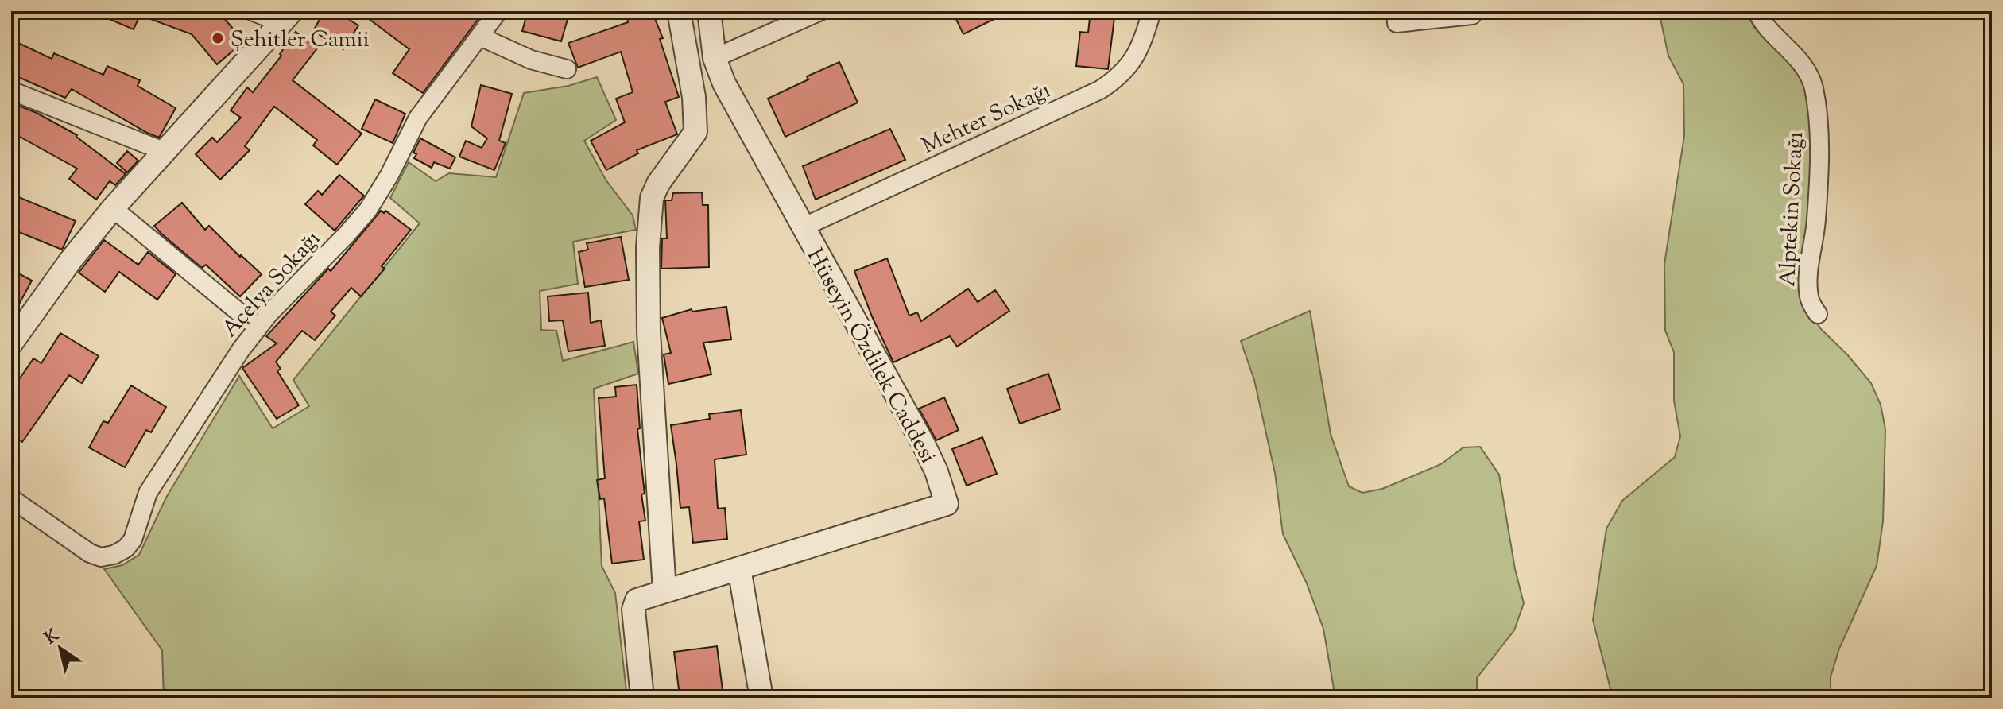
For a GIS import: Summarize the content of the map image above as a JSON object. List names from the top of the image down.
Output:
{
  "streets": {
    "street": [
      "Mehter Sokağı",
      "Alptekin Sokağı",
      "Açelya Sokağı",
      "Hüseyin Özdilek Caddesi"
    ]
  },
  "crossings": [
    ["Mehter Sokağı", "Hüseyin Özdilek Caddesi"]
  ],
  "places": ["Şehitler Camii"],
  "north": "top left"
}
